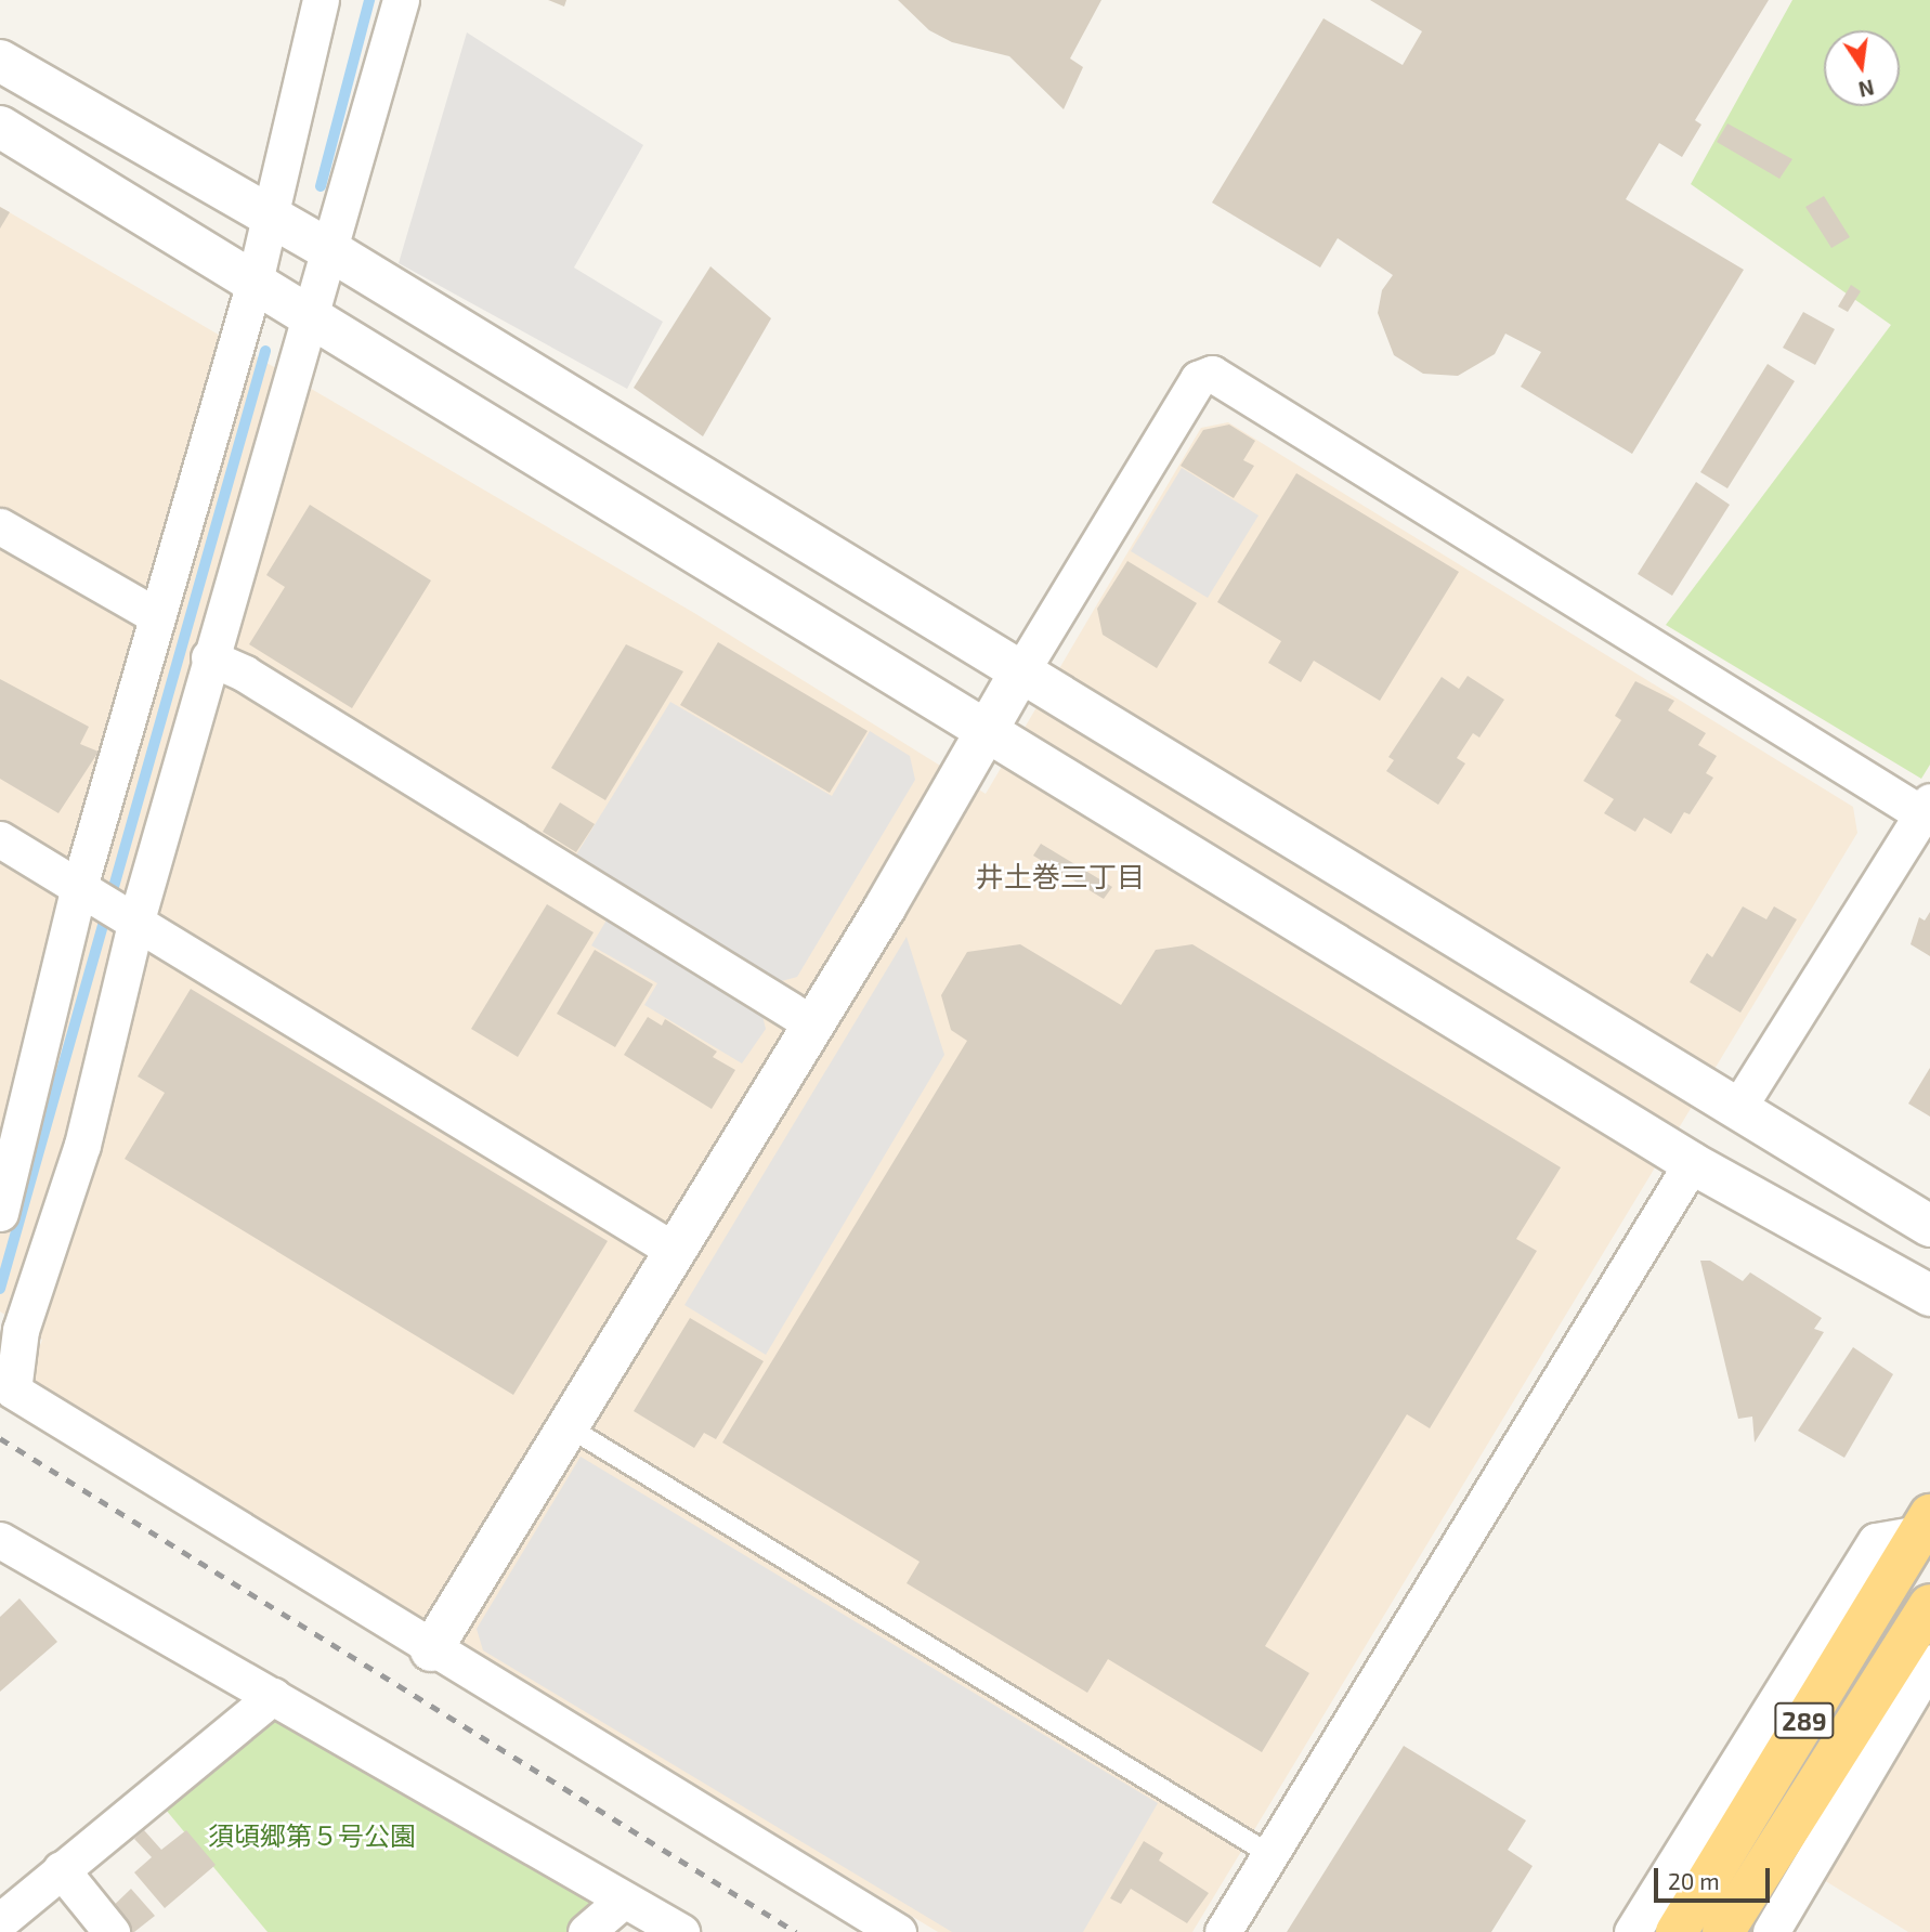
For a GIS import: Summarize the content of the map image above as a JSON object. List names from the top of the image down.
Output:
{
  "streets": {
    "highway": ["289"]
  },
  "districts": ["井土巻三丁目"],
  "parks": ["須頃郷第５号公園"],
  "scale_bar": "20 m",
  "north": "bottom"
}
